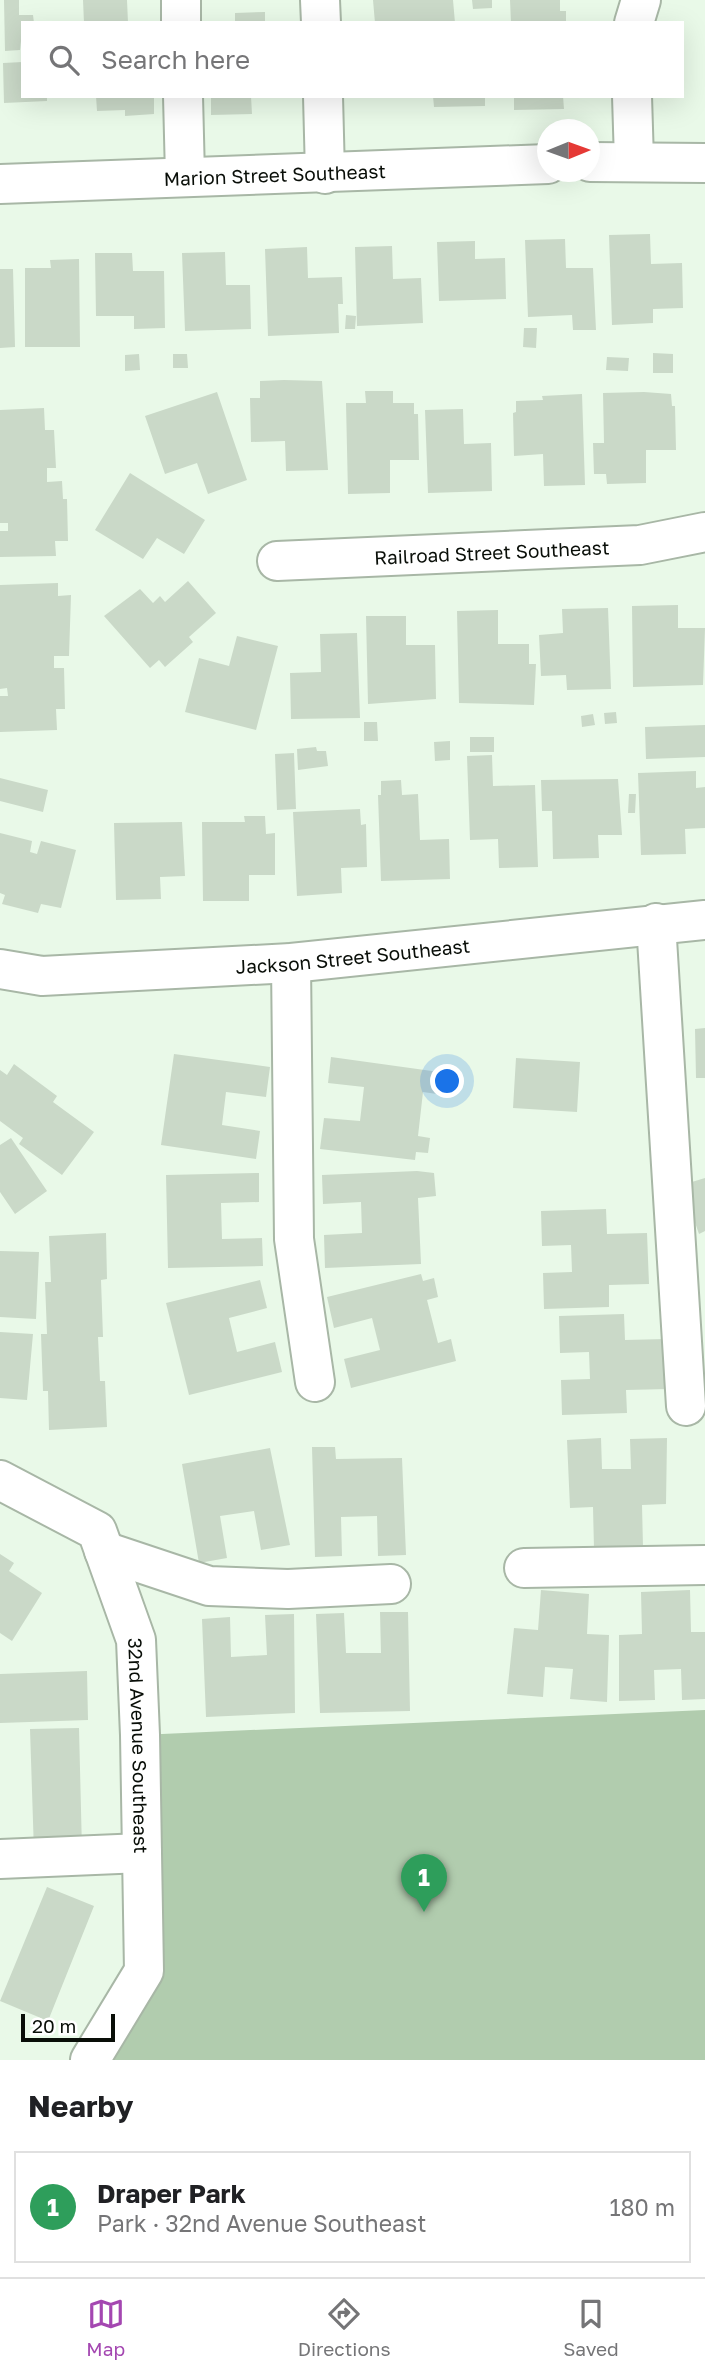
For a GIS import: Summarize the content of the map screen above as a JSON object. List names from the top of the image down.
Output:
{
  "streets": {
    "street": [
      "Marion Street Southeast",
      "Railroad Street Southeast",
      "Jackson Street Southeast",
      "32nd Avenue Southeast"
    ]
  },
  "scale_bar": "20 m",
  "north": "right",
  "page": {
    "search": "Search here",
    "pins": "1",
    "scale": "20 m",
    "heading": "Nearby",
    "list": [
      {
        "mark": "1",
        "name": "Draper Park",
        "note": "Park · 32nd Avenue Southeast",
        "value": "180 m"
      }
    ],
    "nav": ["Map", "Directions", "Saved"]
  }
}
